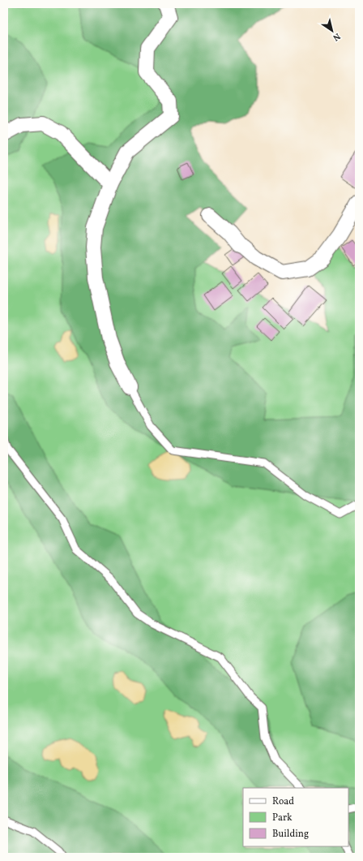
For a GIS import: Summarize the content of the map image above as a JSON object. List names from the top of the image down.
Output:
{
  "legend": ["Road", "Park", "Building"],
  "north": "bottom right"
}
